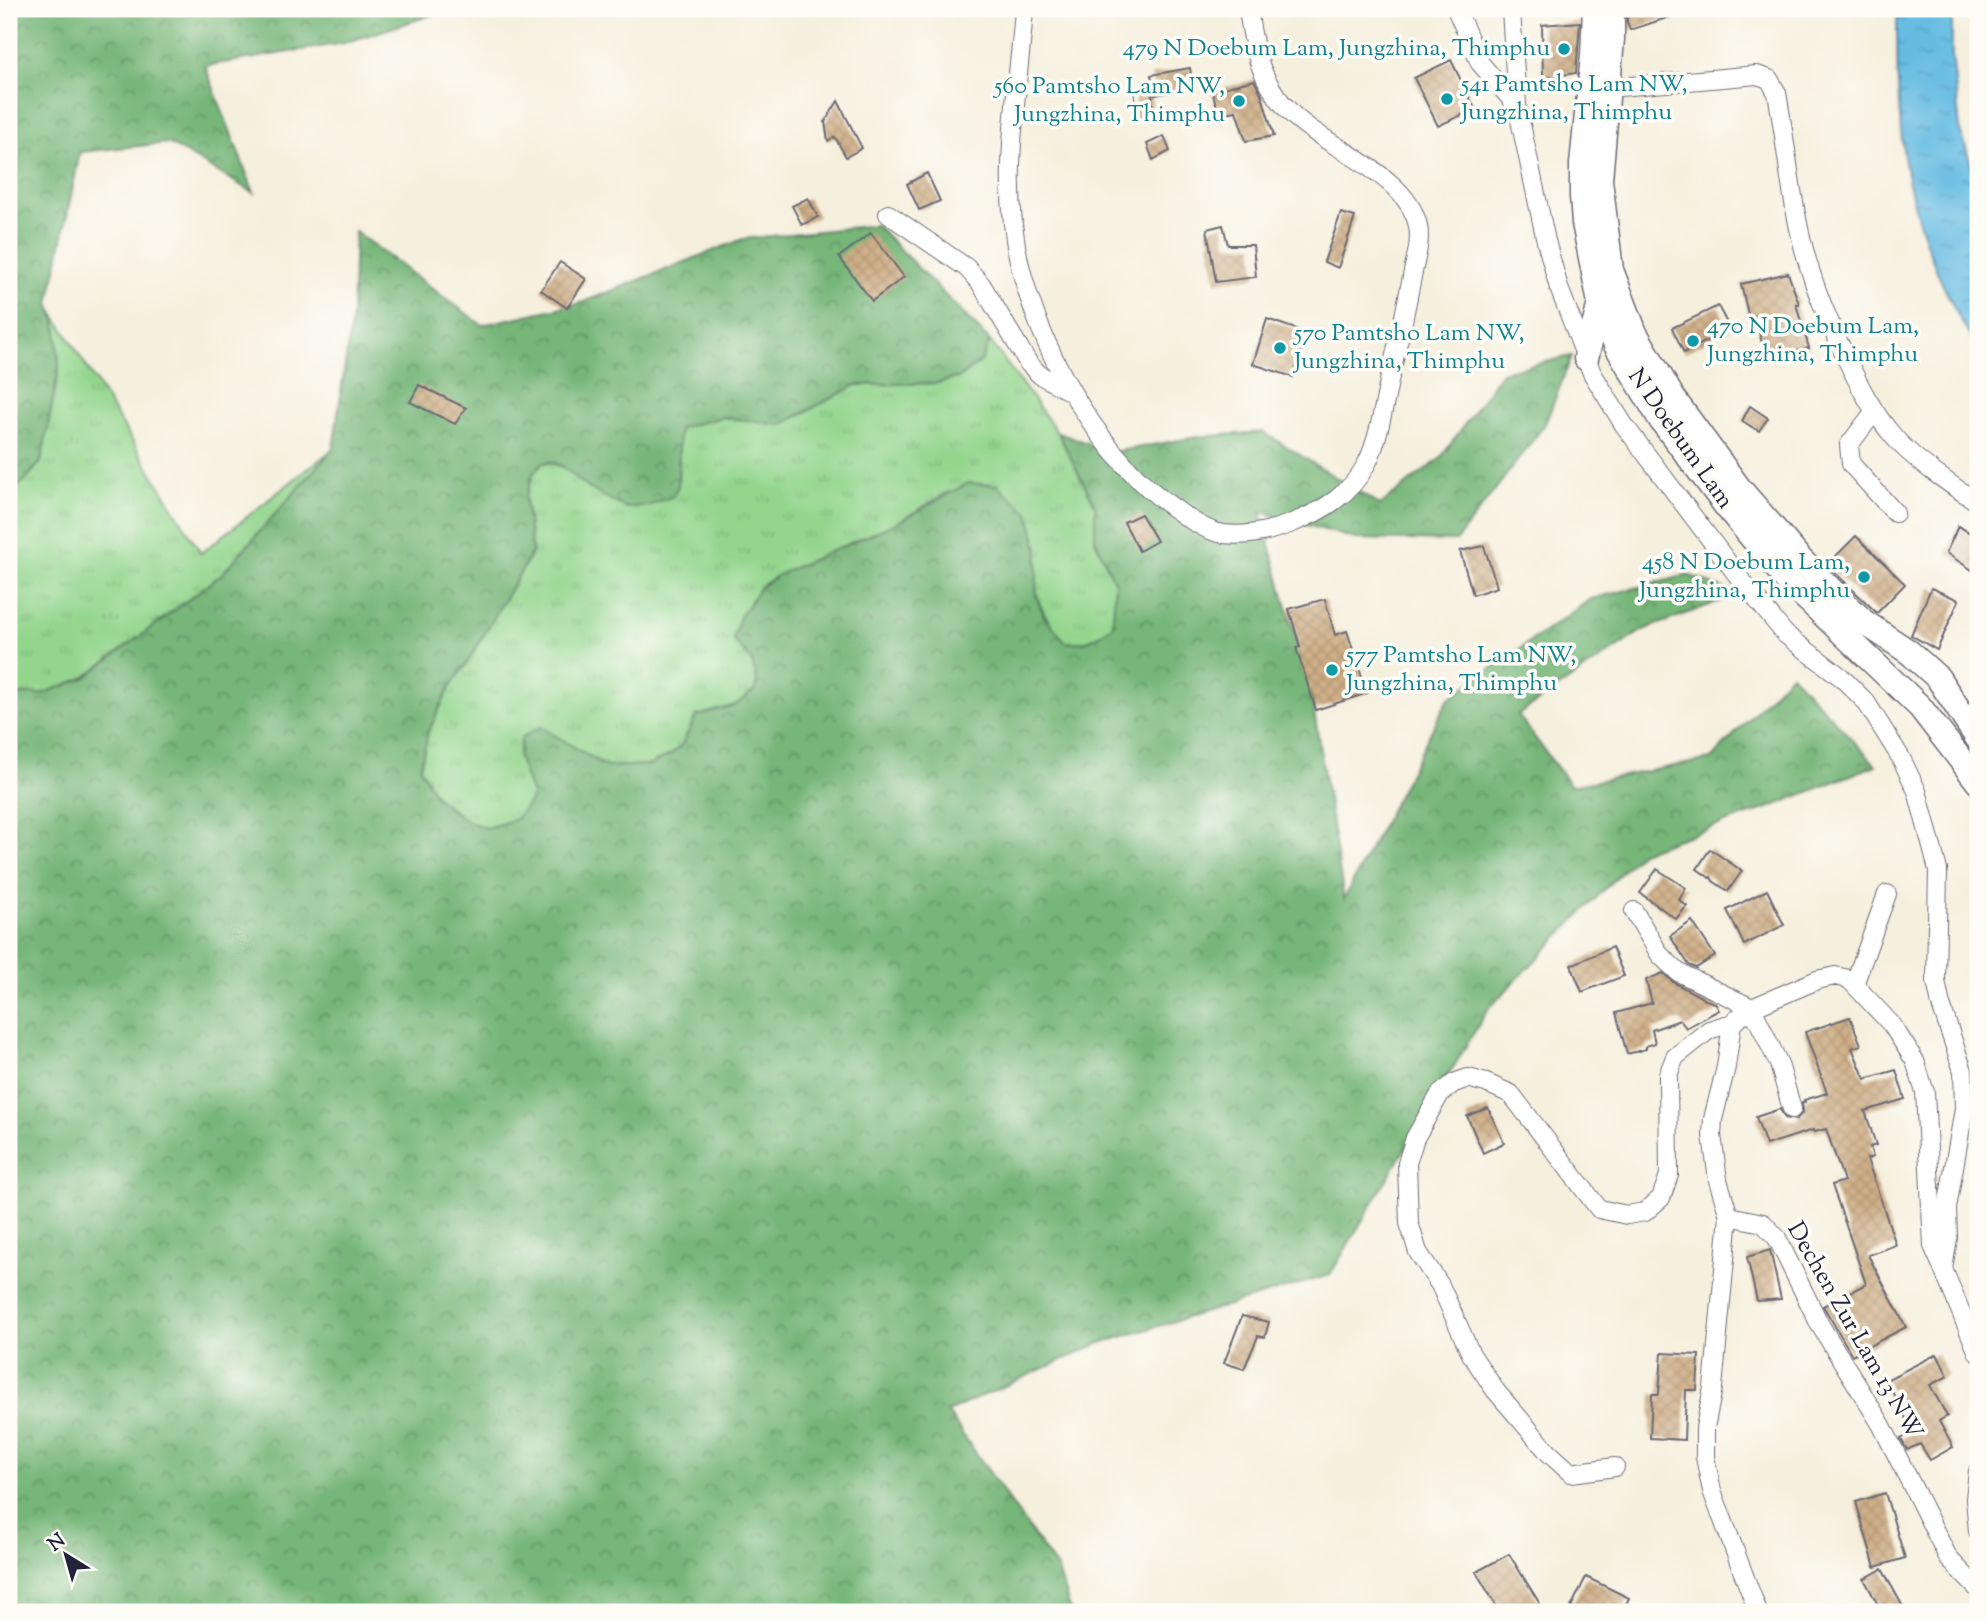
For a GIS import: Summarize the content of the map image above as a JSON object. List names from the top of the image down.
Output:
{
  "streets": {
    "main road": ["N Doebum Lam"],
    "street": ["Dechen Zur Lam 13 NW"]
  },
  "places": [
    "479 N Doebum Lam, Jungzhina, Thimphu",
    "541 Pamtsho Lam NW, Jungzhina, Thimphu",
    "560 Pamtsho Lam NW, Jungzhina, Thimphu",
    "470 N Doebum Lam, Jungzhina, Thimphu",
    "570 Pamtsho Lam NW, Jungzhina, Thimphu",
    "458 N Doebum Lam, Jungzhina, Thimphu",
    "577 Pamtsho Lam NW, Jungzhina, Thimphu"
  ],
  "north": "top left"
}
